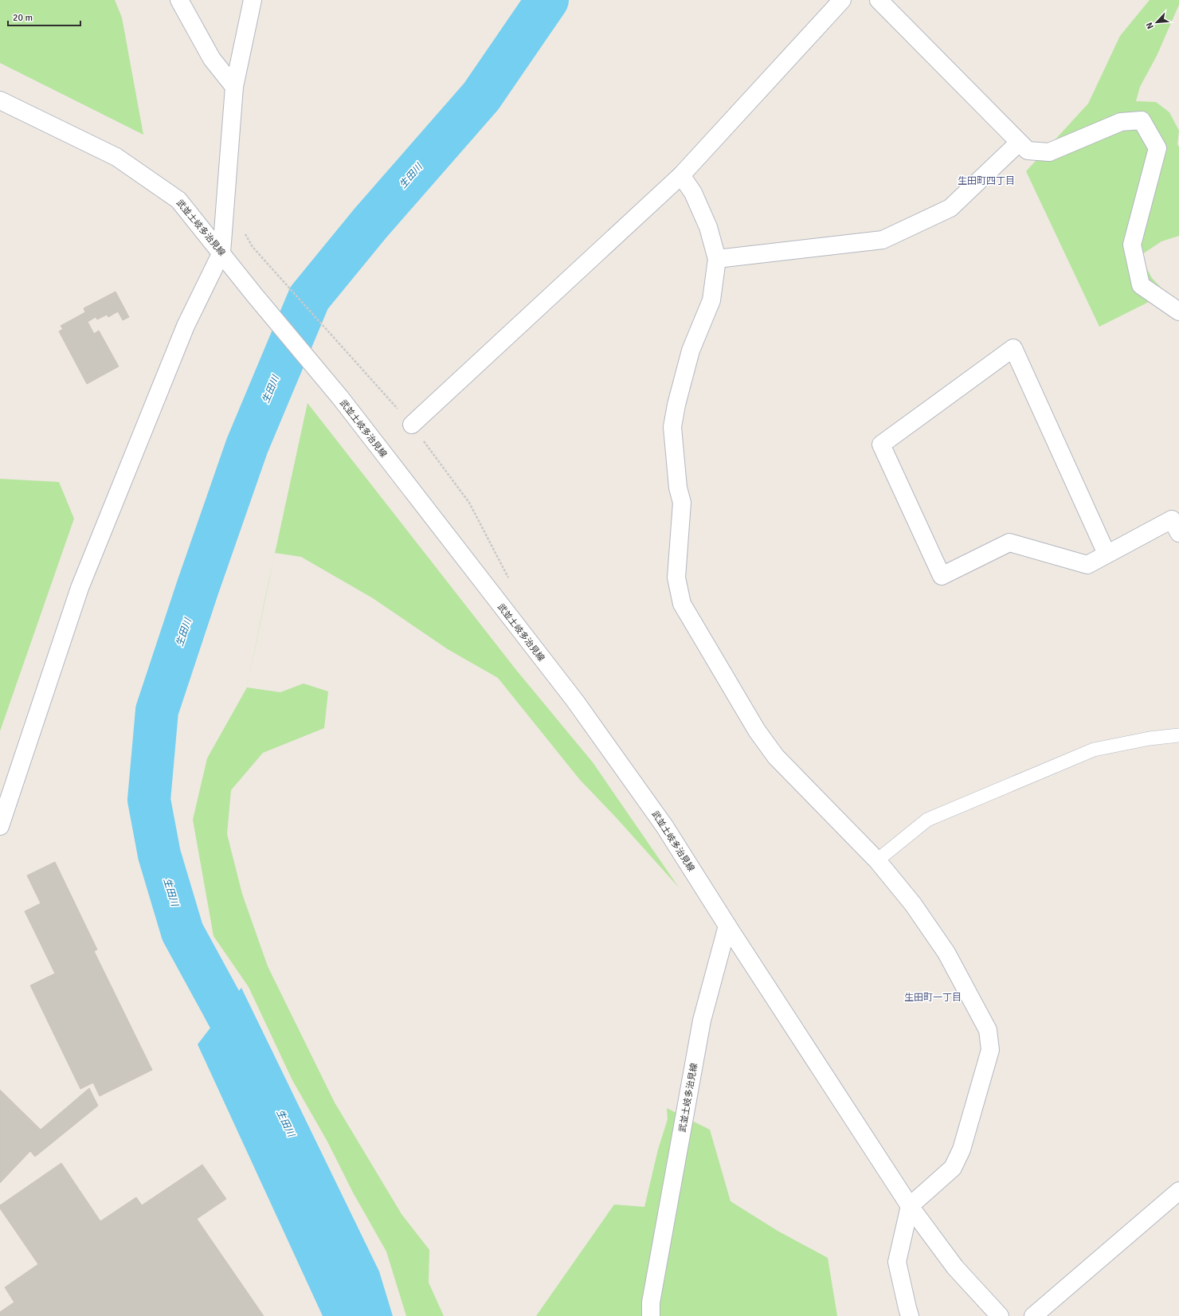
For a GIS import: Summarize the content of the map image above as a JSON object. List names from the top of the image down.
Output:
{
  "streets": {
    "street": ["武並土岐多治見線"]
  },
  "districts": ["生田町四丁目", "生田町一丁目"],
  "water": ["生田川"],
  "scale_bar": "20 m",
  "north": "bottom left"
}
